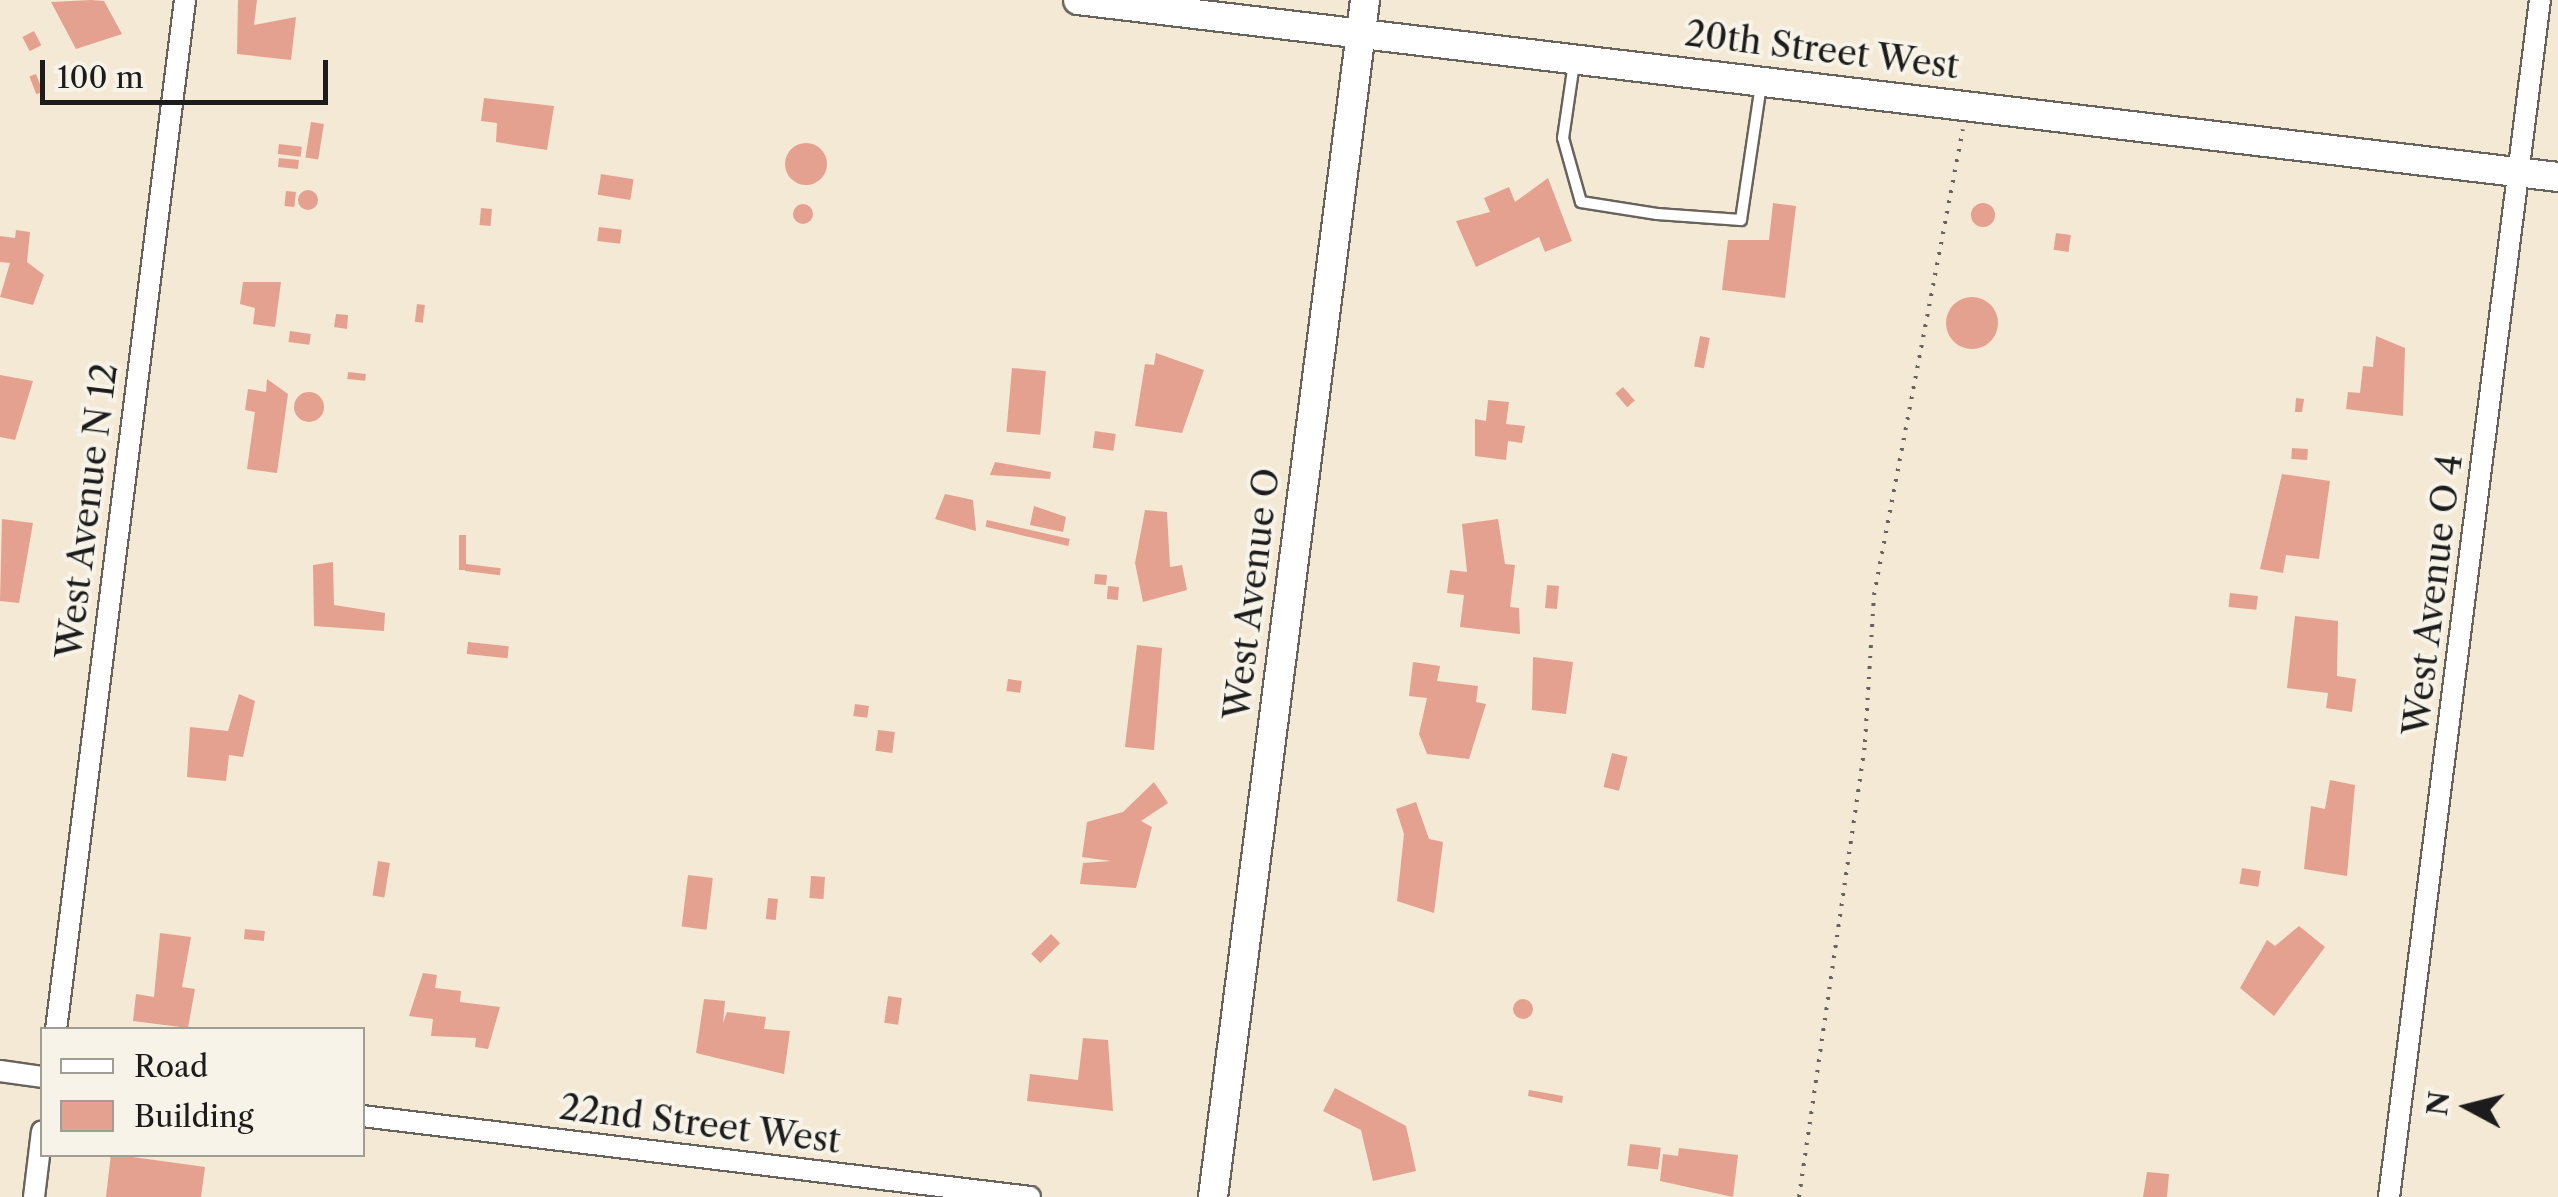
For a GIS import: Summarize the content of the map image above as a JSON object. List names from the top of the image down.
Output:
{
  "streets": {
    "main road": ["20th Street West", "West Avenue O"],
    "street": ["West Avenue N 12", "West Avenue O 4", "22nd Street West"]
  },
  "crossings": [
    ["20th Street West", "West Avenue O"],
    ["20th Street West", "West Avenue O 4"]
  ],
  "legend": ["Road", "Building"],
  "scale_bar": "100 m",
  "north": "left"
}
